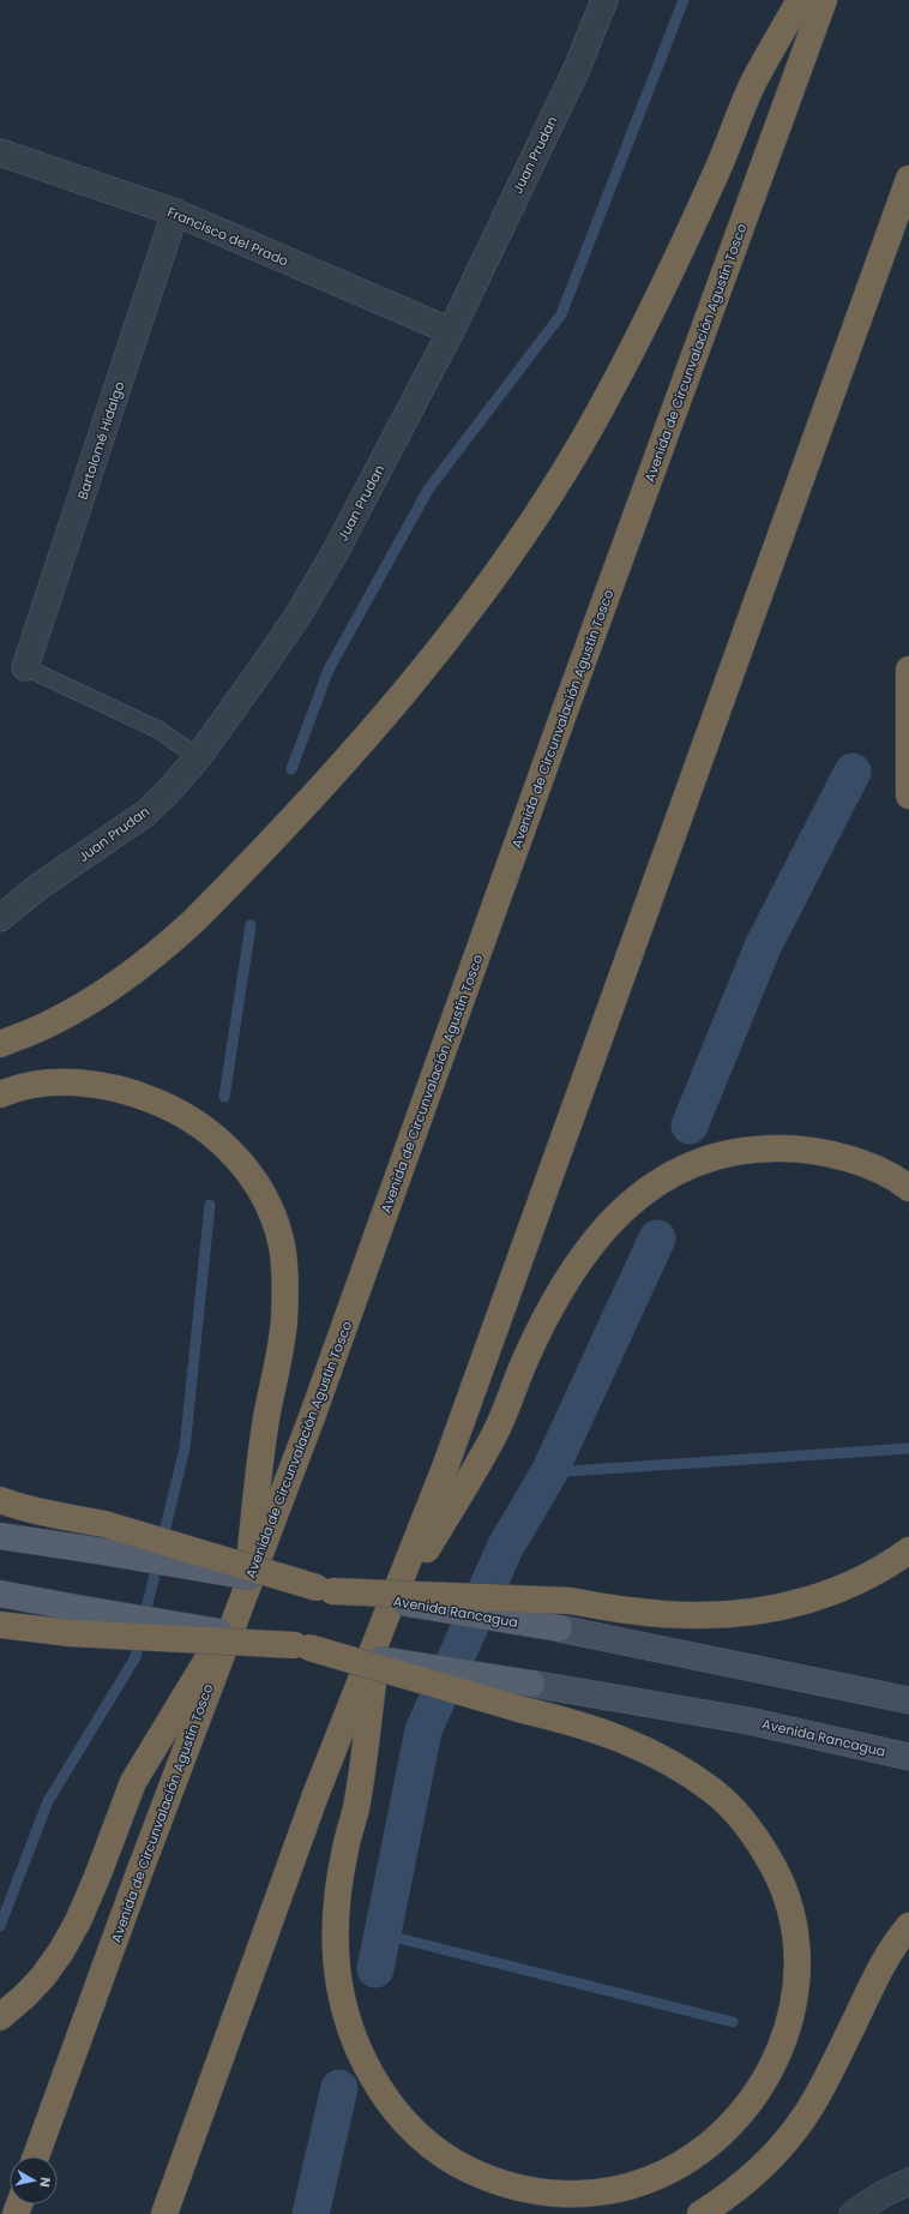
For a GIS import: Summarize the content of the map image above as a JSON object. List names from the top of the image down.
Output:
{
  "streets": {
    "highway": ["Avenida de Circunvalación Agustín Tosco"],
    "main road": ["Avenida Rancagua"],
    "street": ["Juan Prudan", "Francisco del Prado", "Bartolomé Hidalgo"]
  },
  "crossings": [
    ["Juan Prudan", "Francisco del Prado"],
    ["Francisco del Prado", "Bartolomé Hidalgo"]
  ],
  "north": "right"
}
